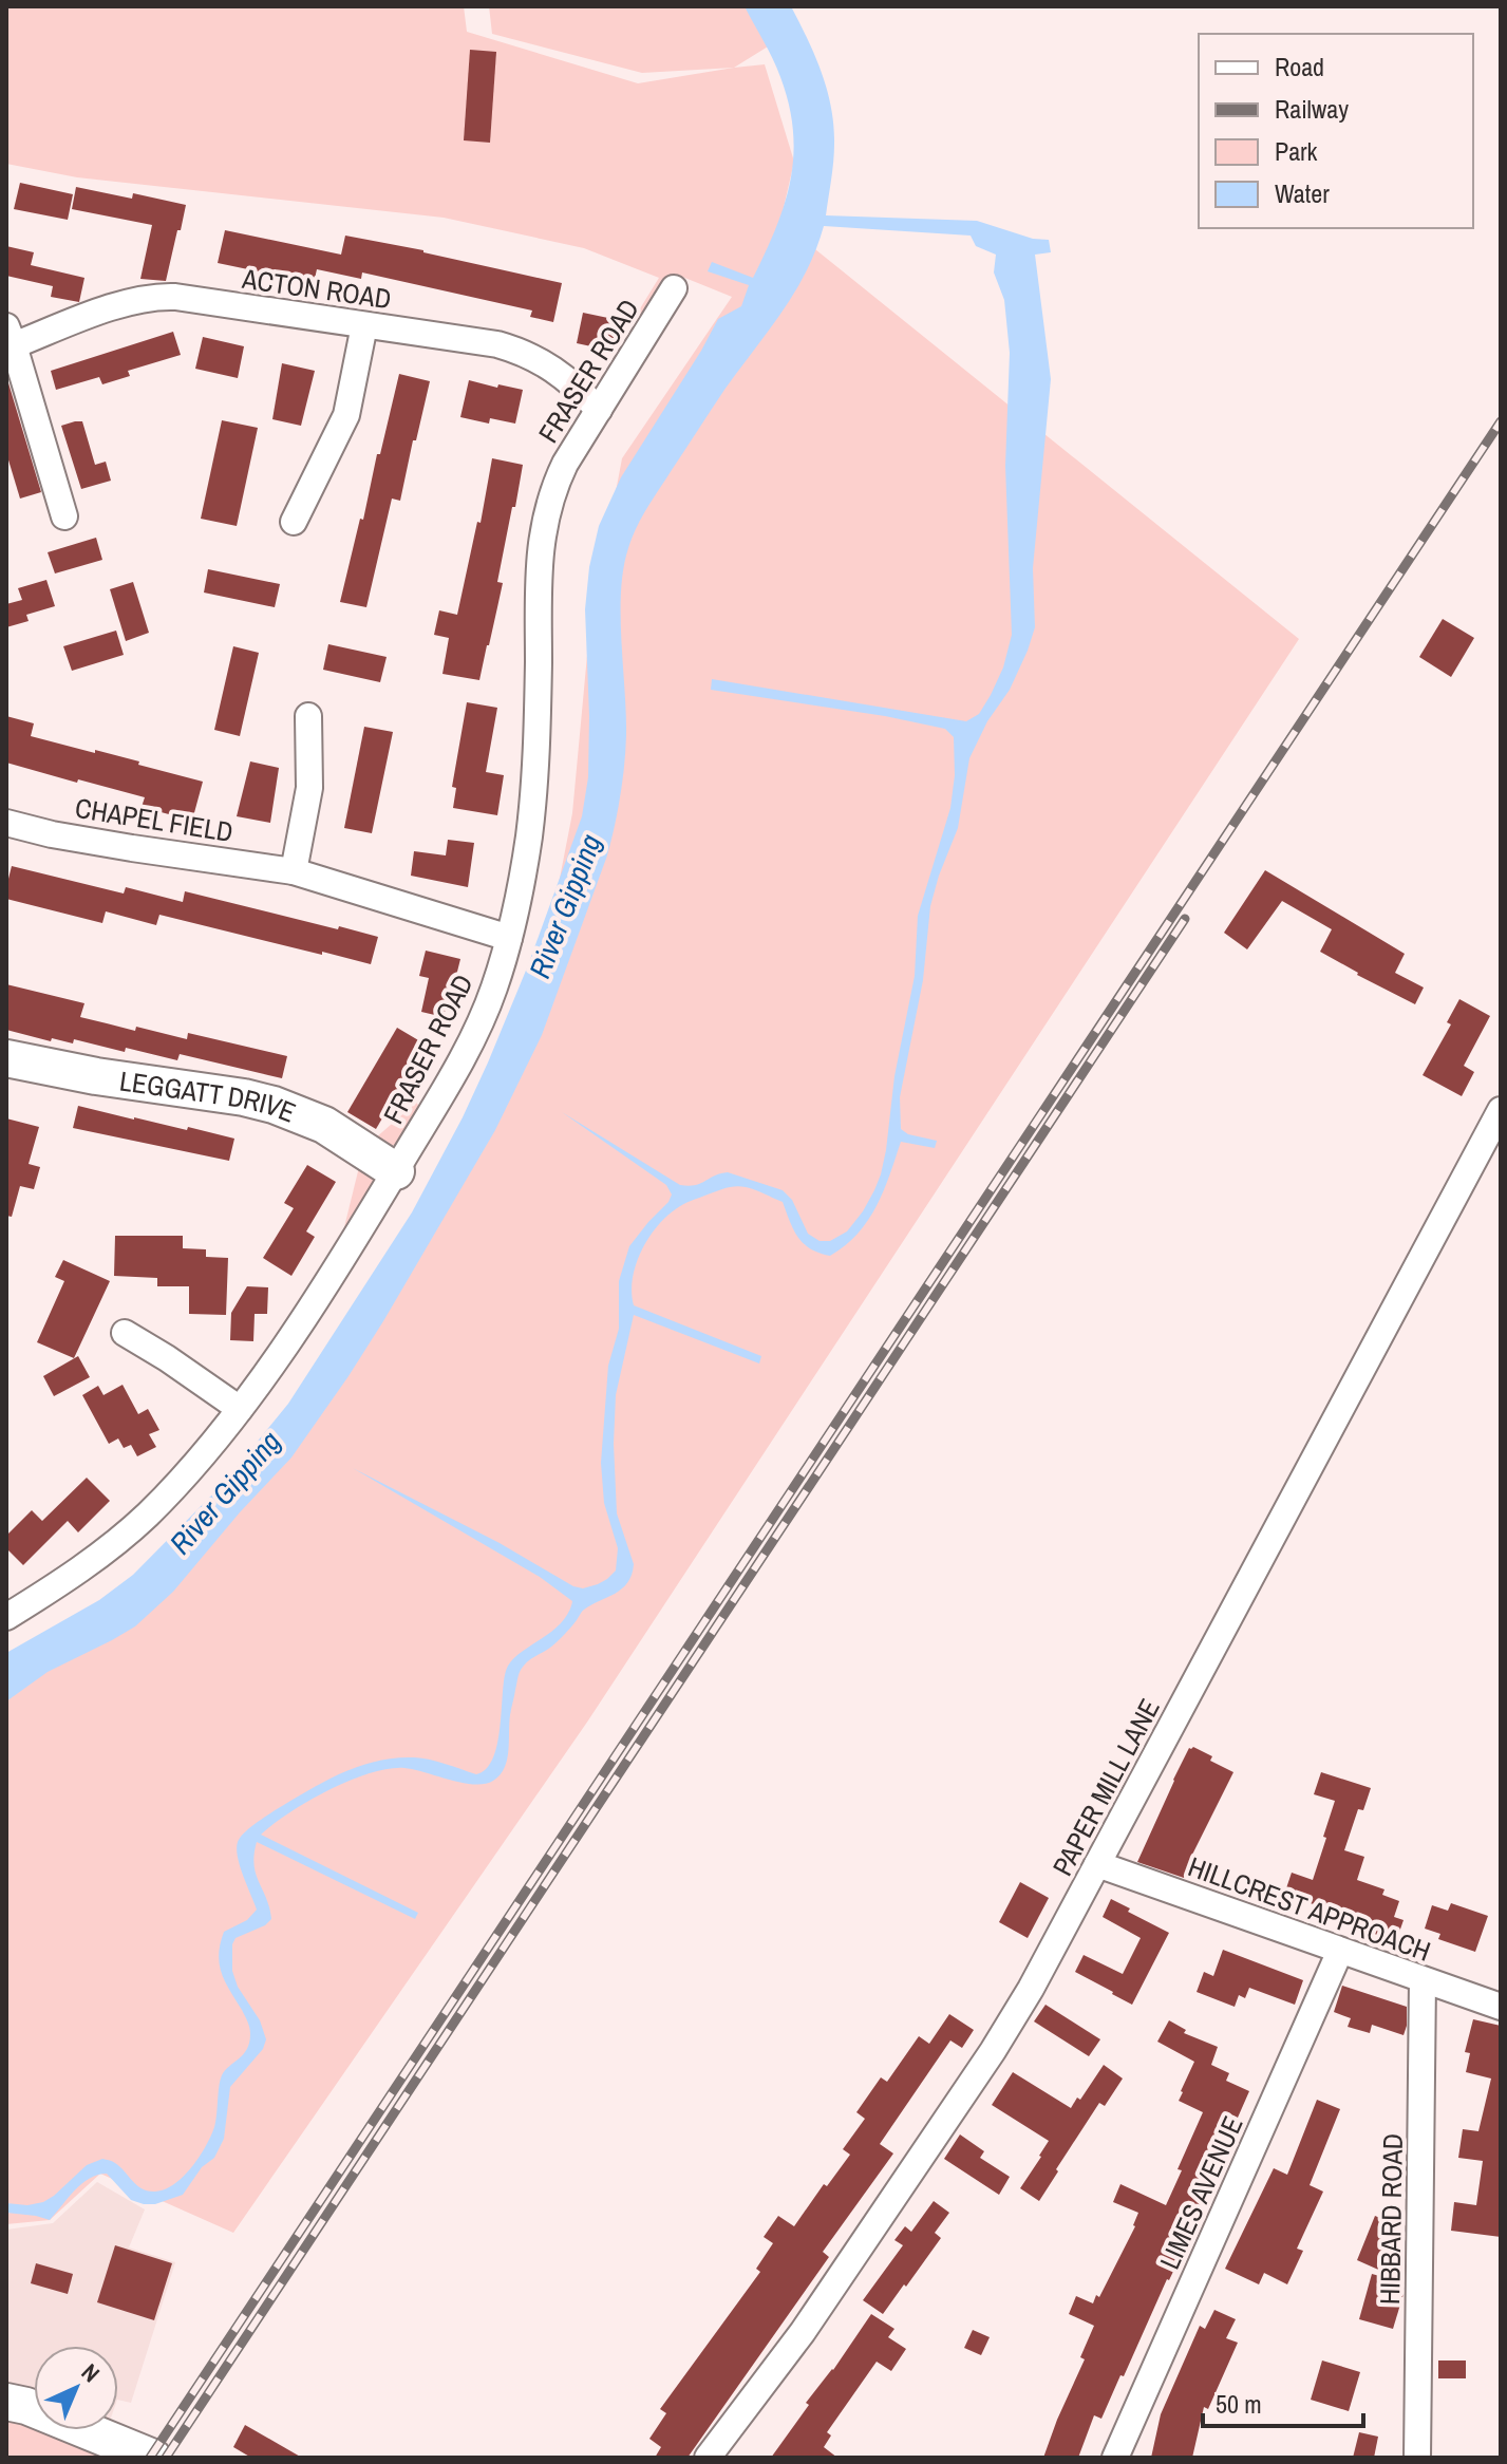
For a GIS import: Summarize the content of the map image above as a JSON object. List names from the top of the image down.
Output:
{
  "streets": {
    "street": [
      "ACTON ROAD",
      "FRASER ROAD",
      "CHAPEL FIELD",
      "LEGGATT DRIVE",
      "PAPER MILL LANE",
      "HILLCREST APPROACH",
      "LIMES AVENUE",
      "HIBBARD ROAD"
    ]
  },
  "crossings": [
    ["ACTON ROAD", "FRASER ROAD"],
    ["FRASER ROAD", "CHAPEL FIELD"],
    ["FRASER ROAD", "LEGGATT DRIVE"],
    ["PAPER MILL LANE", "HILLCREST APPROACH"],
    ["HILLCREST APPROACH", "LIMES AVENUE"],
    ["HILLCREST APPROACH", "HIBBARD ROAD"]
  ],
  "water": ["River Gipping"],
  "legend": [
    "Road",
    "Railway",
    "Park",
    "Water"
  ],
  "scale_bar": "50 m",
  "north": "top right"
}
